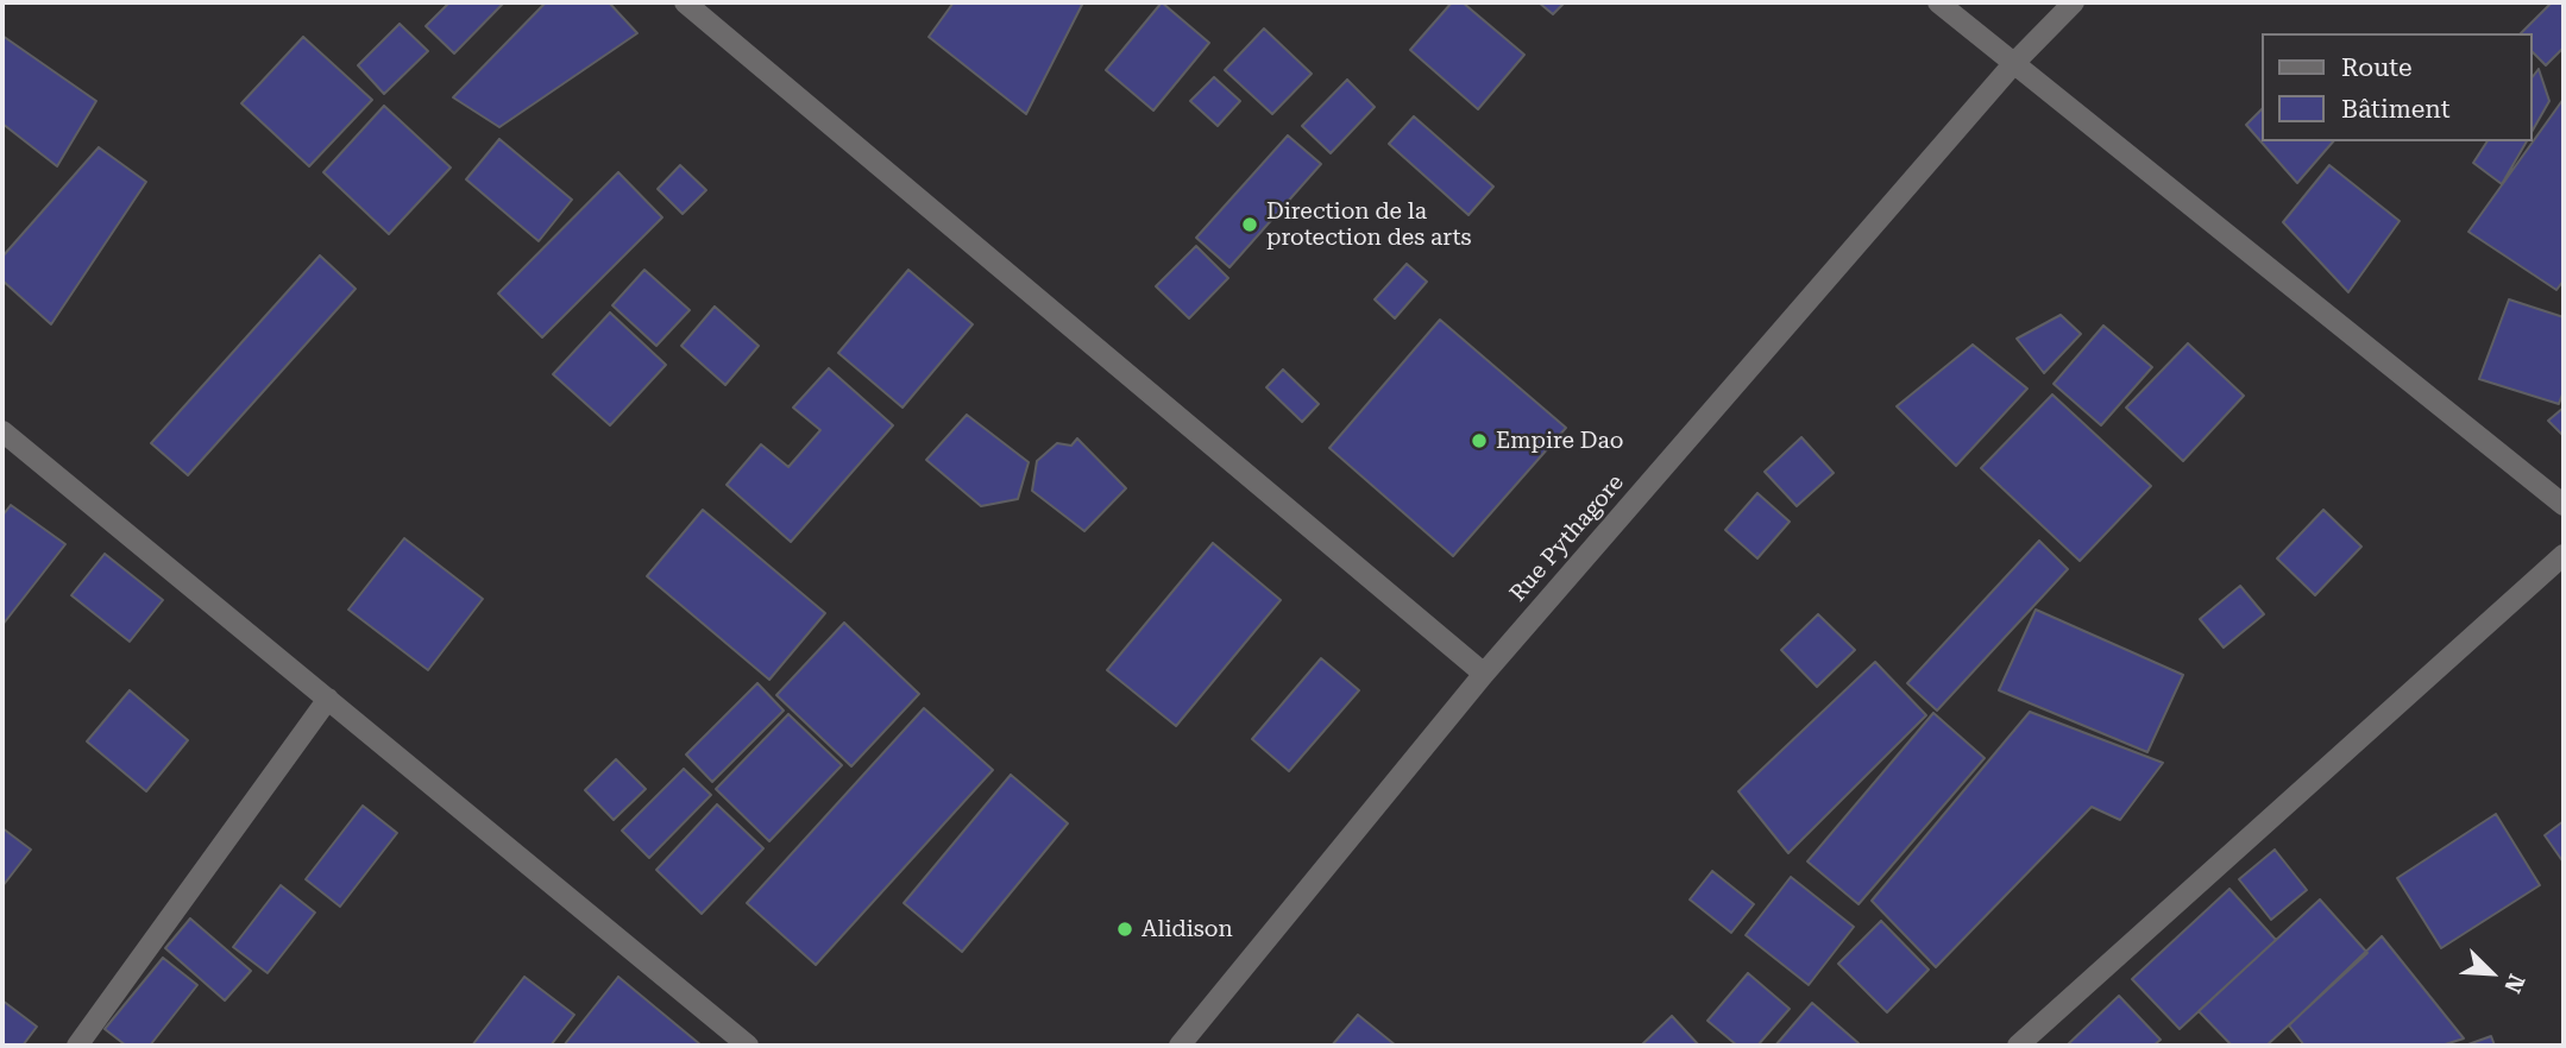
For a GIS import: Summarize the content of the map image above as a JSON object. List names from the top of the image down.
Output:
{
  "streets": {
    "street": ["Rue Pythagore"]
  },
  "places": ["Direction de la protection des arts", "Empire Dao", "Alidison"],
  "legend": ["Route", "Bâtiment"],
  "north": "bottom right"
}
